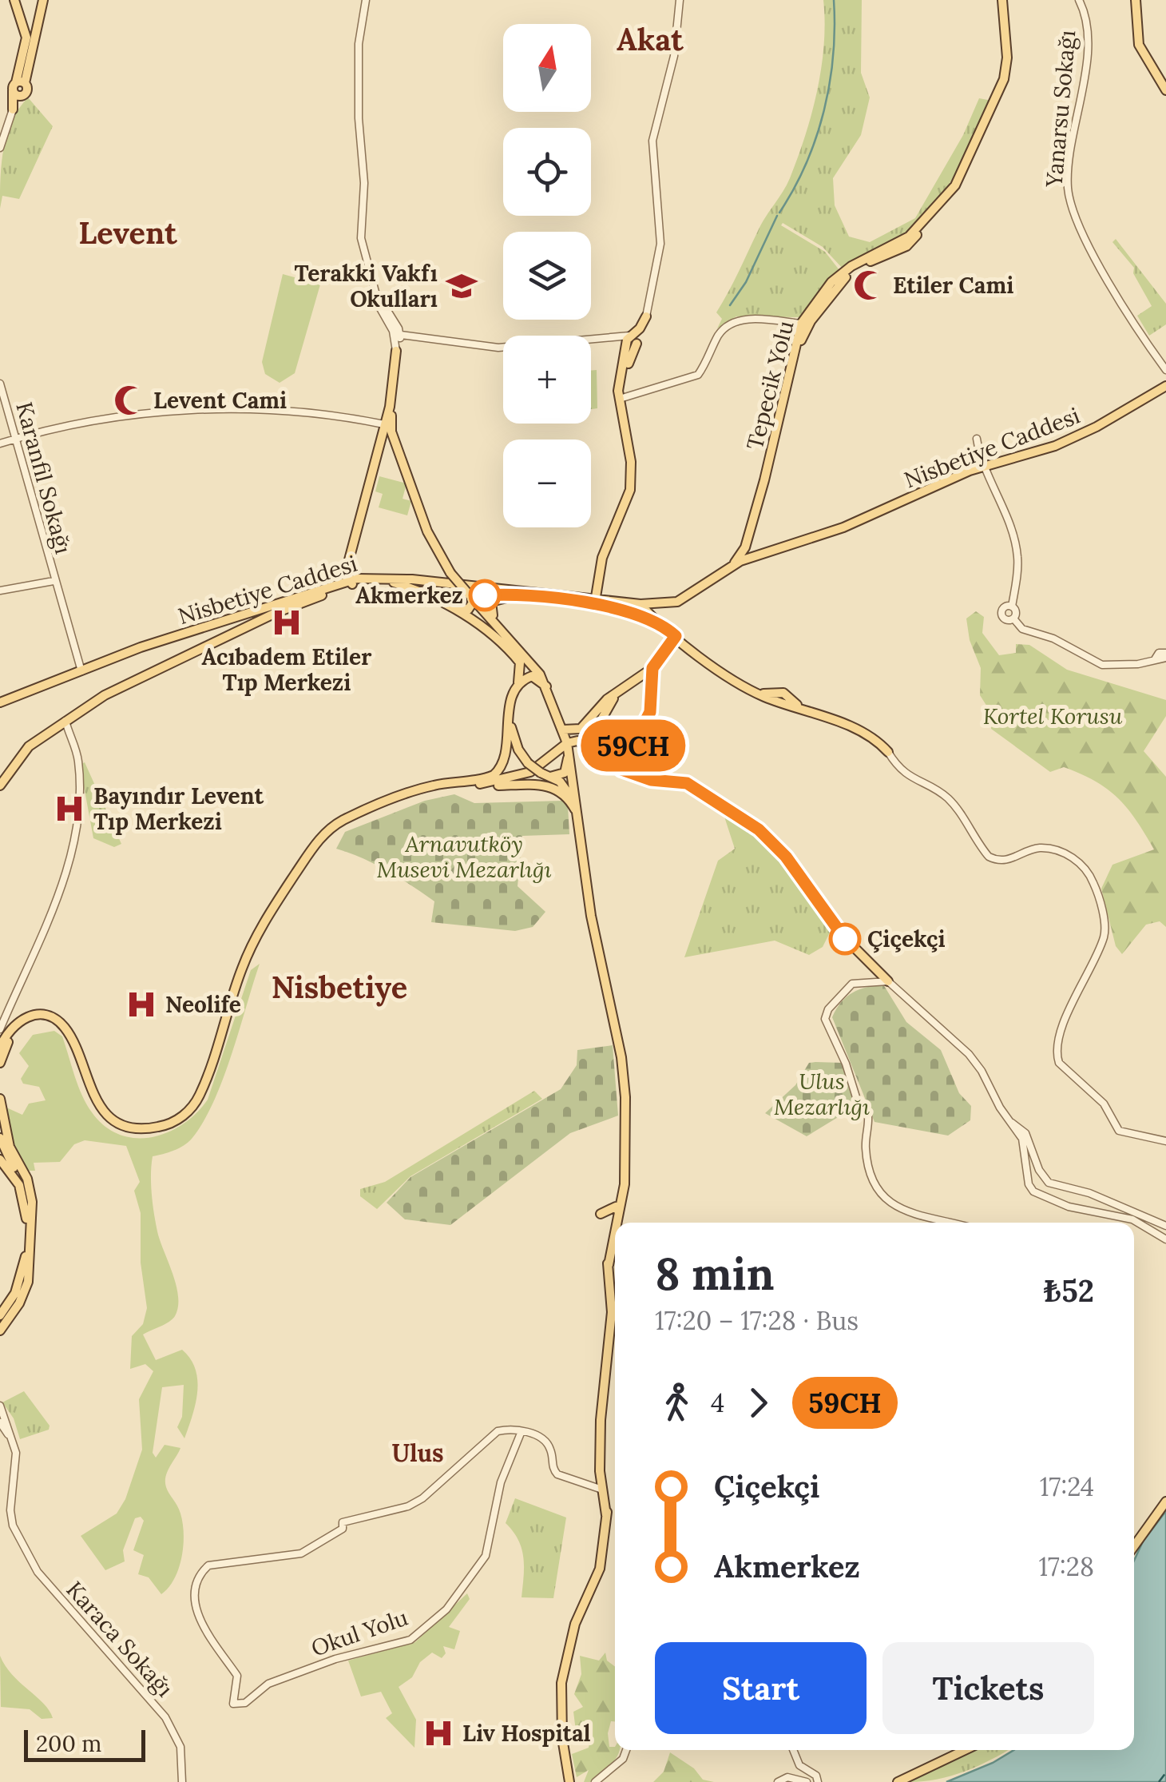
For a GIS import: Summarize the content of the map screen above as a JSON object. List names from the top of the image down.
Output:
{
  "streets": {
    "main road": ["Tepecik Yolu", "Nisbetiye Caddesi"],
    "street": [
      "Yanarsu Sokağı",
      "Karanfil Sokağı",
      "Okul Yolu",
      "Karaca Sokağı"
    ]
  },
  "crossings": [
    ["Tepecik Yolu", "Nisbetiye Caddesi"],
    ["Nisbetiye Caddesi", "Karanfil Sokağı"]
  ],
  "districts": [
    "Akat",
    "Levent",
    "Nisbetiye",
    "Ulus"
  ],
  "parks": ["Kortel Korusu", "Arnavutköy Musevi Mezarlığı", "Ulus Mezarlığı"],
  "places": {
    "mosque": ["Etiler Cami", "Levent Cami"],
    "school or university": ["Terakki Vakfı Okulları"],
    "other": ["Akmerkez", "Çiçekçi"],
    "hospital": [
      "Acıbadem Etiler Tıp Merkezi",
      "Bayındır Levent Tıp Merkezi",
      "Neolife",
      "Liv Hospital"
    ]
  },
  "lines": ["bus line 59CH"],
  "scale_bar": "200 m",
  "north": "top",
  "page": {
    "on_map": "59CH",
    "map_buttons": ["+", "−"],
    "heading": ["8 min", "17:20 – 17:28 · Bus", "₺52"],
    "legs": ["4", "59CH"],
    "list": [
      {
        "name": "Çiçekçi",
        "value": "17:24"
      },
      {
        "name": "Akmerkez",
        "value": "17:28"
      }
    ],
    "buttons": ["Start", "Tickets"],
    "scale": "200 m"
  }
}
